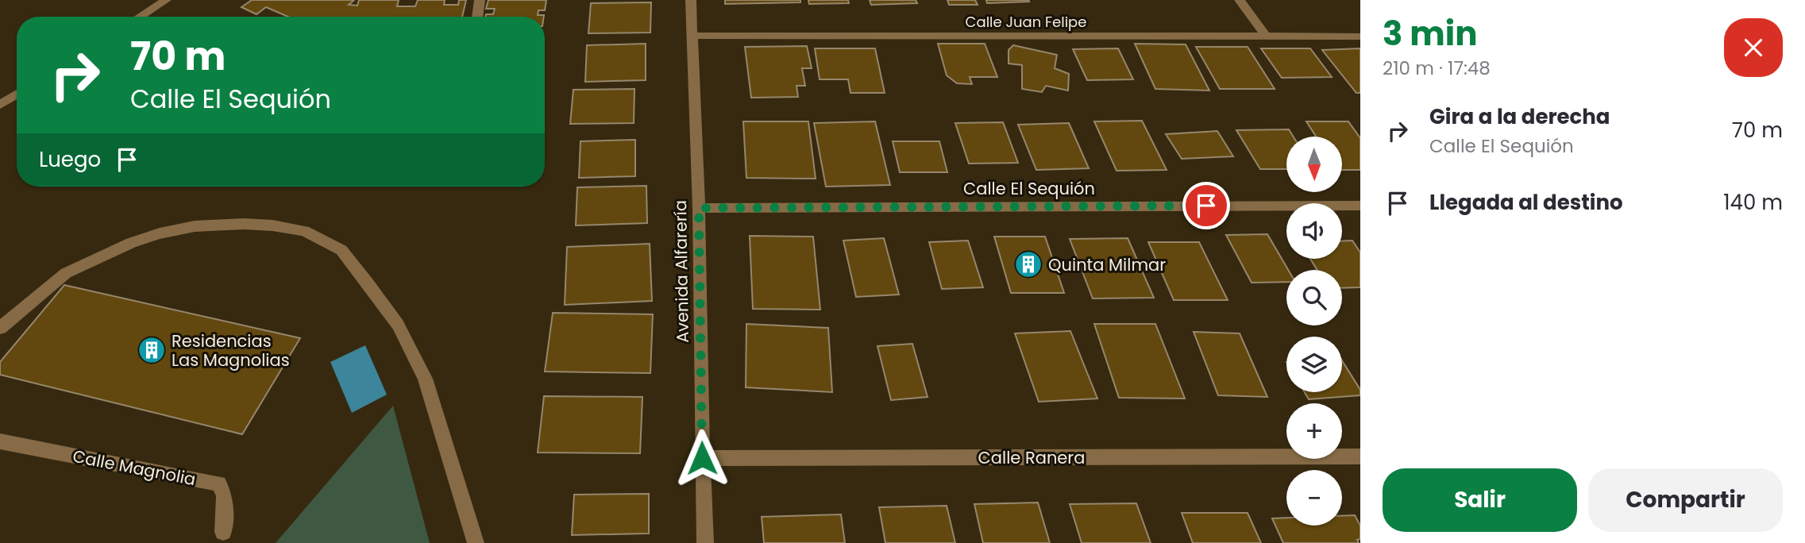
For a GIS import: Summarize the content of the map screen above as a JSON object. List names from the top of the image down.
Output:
{
  "streets": {
    "street": [
      "Calle Juan Felipe",
      "Calle El Sequión",
      "Avenida Alfarería",
      "Calle Ranera",
      "Calle Magnolia"
    ]
  },
  "crossings": [
    ["Calle Juan Felipe", "Avenida Alfarería"],
    ["Calle El Sequión", "Avenida Alfarería"],
    ["Avenida Alfarería", "Calle Ranera"]
  ],
  "places": {
    "building": ["Quinta Milmar", "Residencias Las Magnolias"]
  },
  "north": "bottom",
  "page": {
    "heading": ["3 min", "210 m · 17:48"],
    "turn": ["70 m", "Calle El Sequión"],
    "list": [
      {
        "name": "Gira a la derecha",
        "note": "Calle El Sequión",
        "value": "70 m"
      },
      {
        "name": "Llegada al destino",
        "value": "140 m"
      }
    ],
    "then": "Luego",
    "map_buttons": ["+", "−"],
    "buttons": ["Salir", "Compartir"]
  }
}
